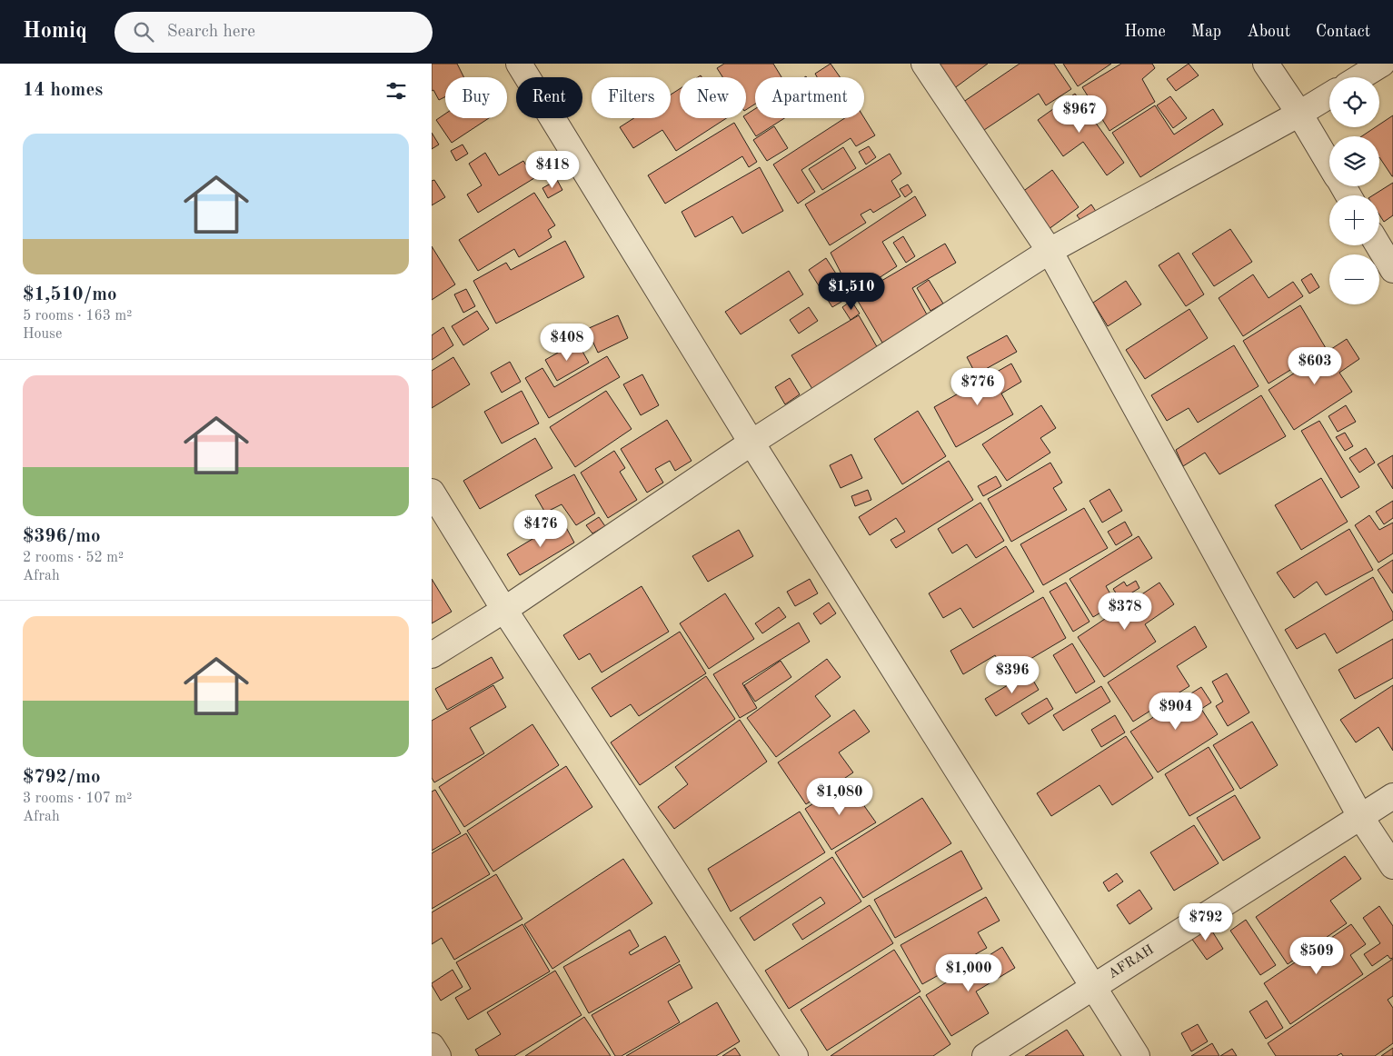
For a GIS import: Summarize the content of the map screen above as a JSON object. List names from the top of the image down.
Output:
{
  "streets": {
    "street": ["AFRAH"]
  },
  "page": {
    "header": "Homiq",
    "search": "Search here",
    "nav": [
      "Home",
      "Map",
      "About",
      "Contact"
    ],
    "heading": "14 homes",
    "map_buttons": ["+", "−"],
    "chip": [
      "Buy",
      "Rent",
      "Filters",
      "New",
      "Apartment"
    ],
    "price": [
      "$967",
      "$418",
      "$1,510",
      "$408",
      "$603",
      "$776",
      "$476",
      "$378",
      "$396",
      "$904",
      "$1,080",
      "$792",
      "$509",
      "$1,000"
    ],
    "list": [
      {
        "name": "$1,510/mo",
        "note": "5 rooms · 163 m² · House"
      },
      {
        "name": "$396/mo",
        "note": "2 rooms · 52 m² · Afrah"
      },
      {
        "name": "$792/mo",
        "note": "3 rooms · 107 m² · Afrah"
      }
    ]
  }
}
